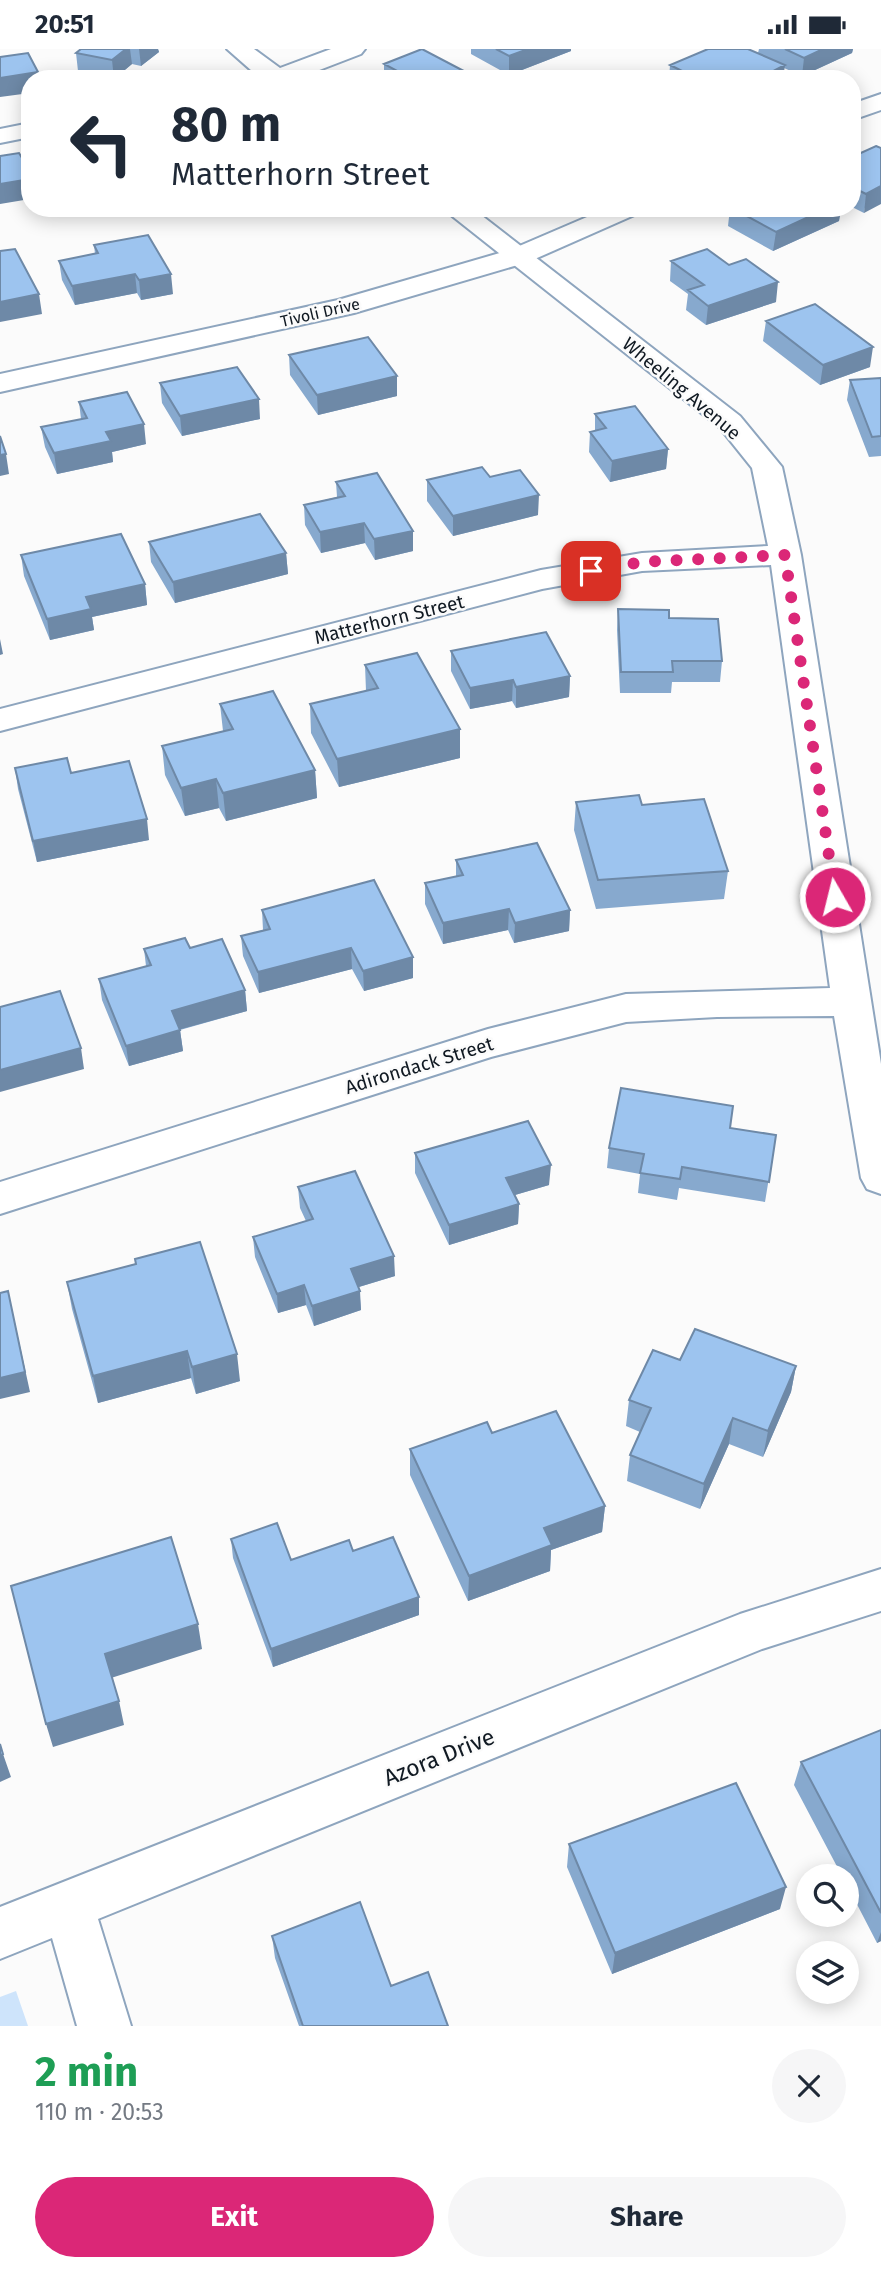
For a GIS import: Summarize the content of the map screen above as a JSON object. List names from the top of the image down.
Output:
{
  "streets": {
    "street": [
      "Tivoli Drive",
      "Wheeling Avenue",
      "Matterhorn Street",
      "Adirondack Street",
      "Azora Drive"
    ]
  },
  "crossings": [
    ["Tivoli Drive", "Wheeling Avenue"],
    ["Wheeling Avenue", "Matterhorn Street"],
    ["Wheeling Avenue", "Adirondack Street"]
  ],
  "page": {
    "status": "20:51",
    "turn": ["80 m", "Matterhorn Street"],
    "heading": ["2 min", "110 m · 20:53"],
    "buttons": ["Exit", "Share"]
  }
}
